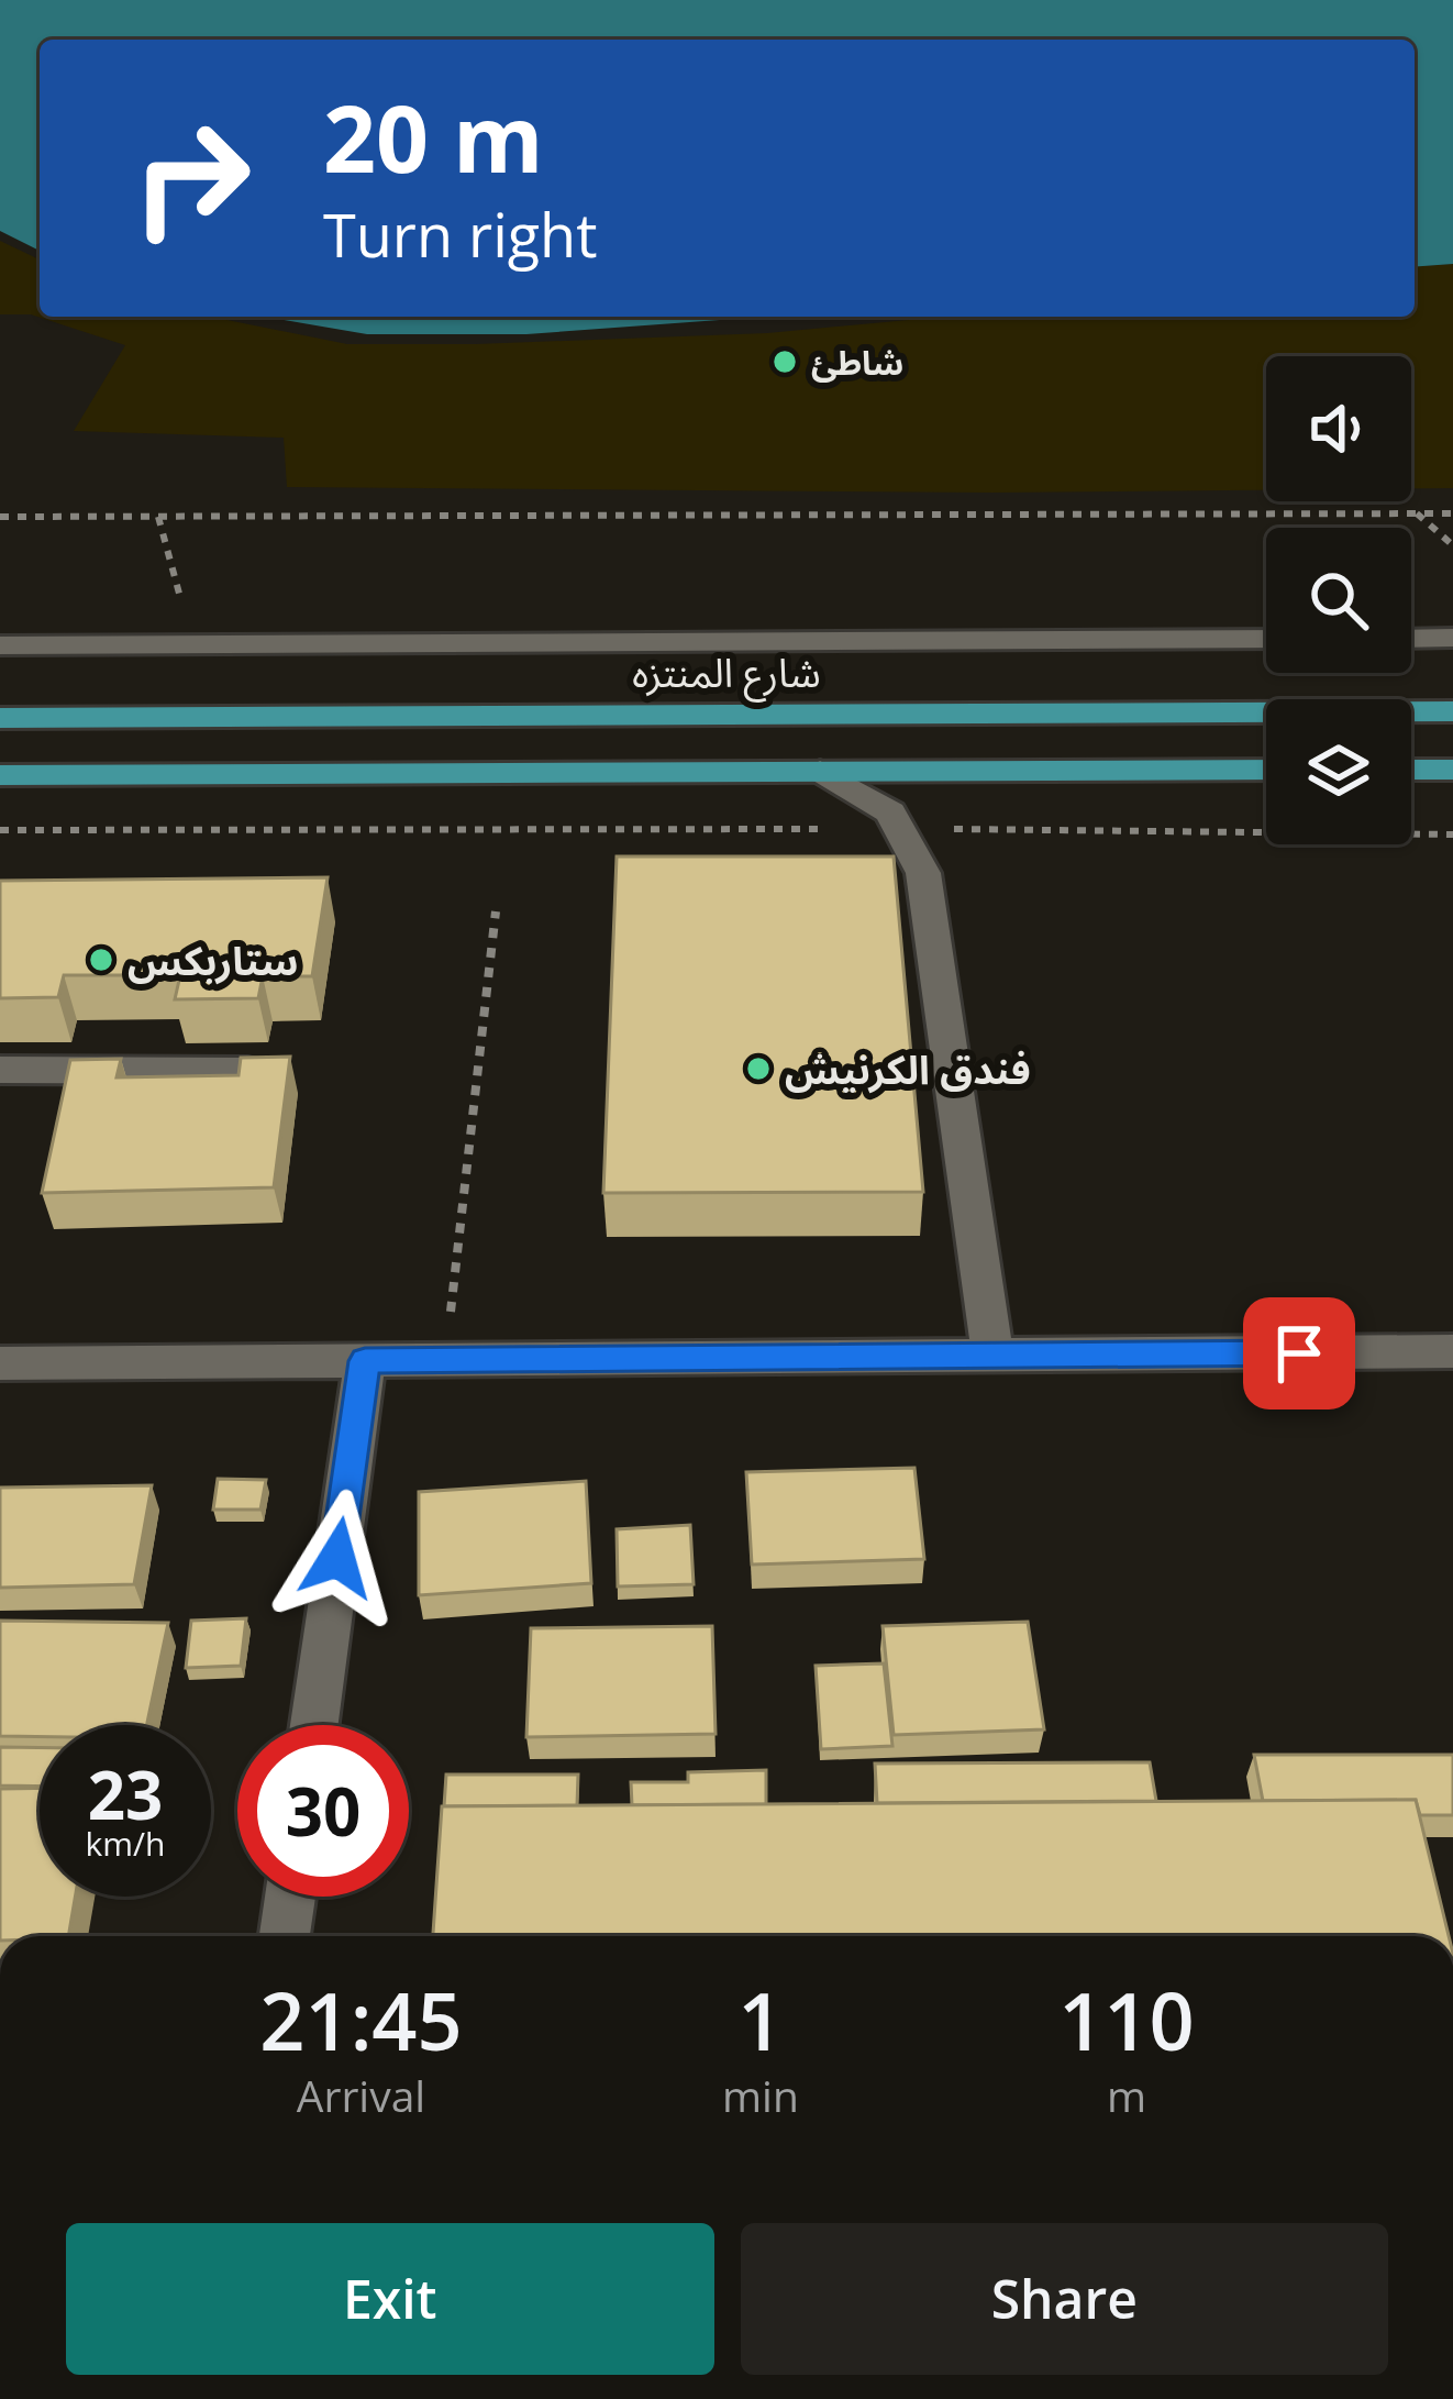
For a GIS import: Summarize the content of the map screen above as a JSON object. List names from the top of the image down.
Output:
{
  "streets": {
    "main road": ["شارع المنتزه"]
  },
  "places": ["شاطئ", "ستاربكس", "فندق الكرنيش"],
  "page": {
    "turn": ["20 m", "Turn right"],
    "speed": "23 km/h",
    "limit": "30",
    "eta": [
      "21:45",
      "Arrival",
      "1",
      "min",
      "110",
      "m"
    ],
    "buttons": ["Exit", "Share"]
  }
}
